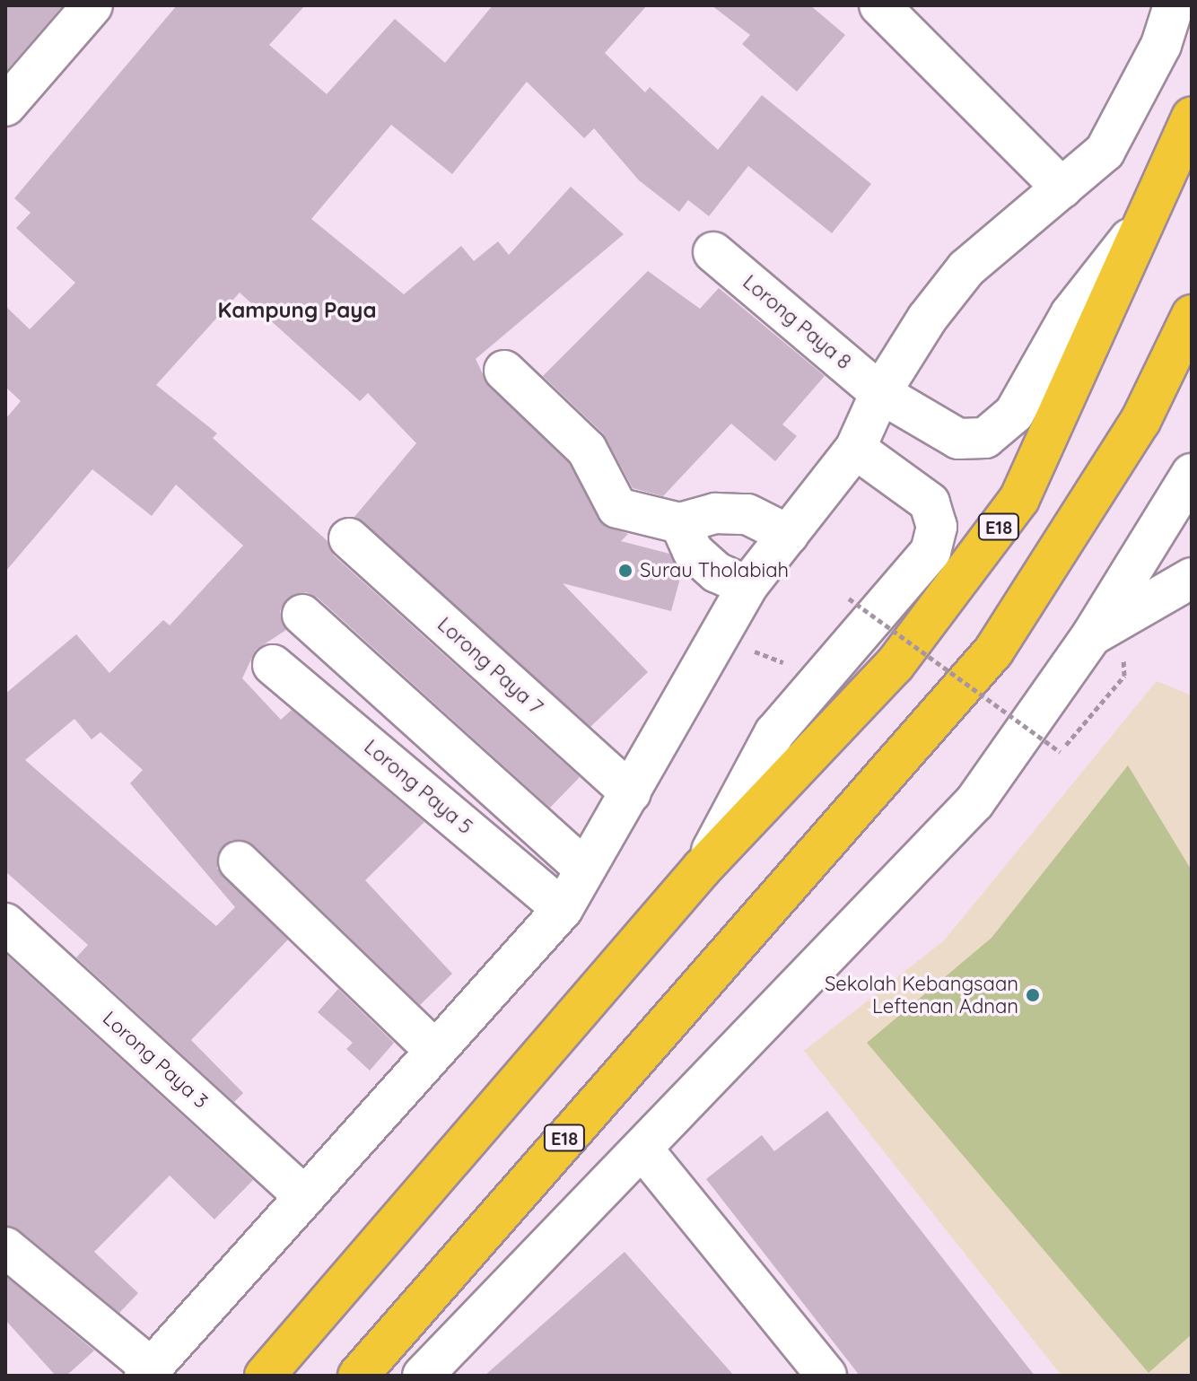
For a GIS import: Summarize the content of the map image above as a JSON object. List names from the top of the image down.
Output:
{
  "streets": {
    "highway": ["E18"],
    "street": [
      "Lorong Paya 8",
      "Lorong Paya 7",
      "Lorong Paya 5",
      "Lorong Paya 3"
    ]
  },
  "crossings": [
    ["Lorong Paya 8", "E18"]
  ],
  "districts": ["Kampung Paya"],
  "places": ["Surau Tholabiah", "Sekolah Kebangsaan Leftenan Adnan"]
}
